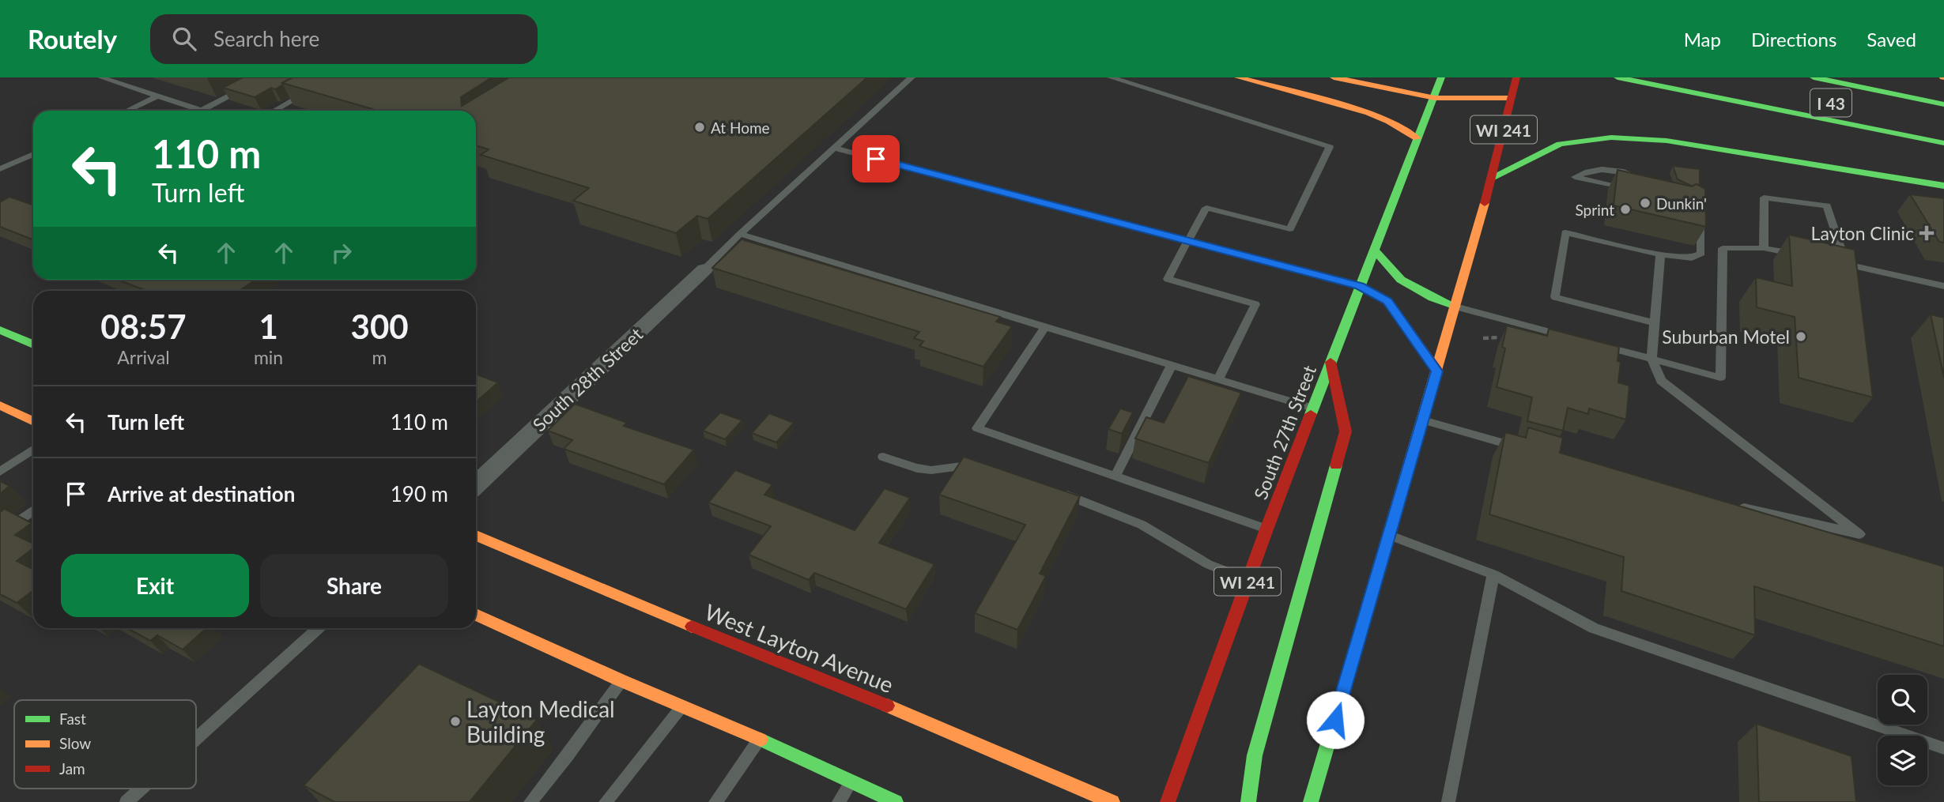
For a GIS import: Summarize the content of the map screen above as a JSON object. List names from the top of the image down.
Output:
{
  "streets": {
    "main road": ["WI 241", "South 27th Street", "West Layton Avenue"],
    "street": ["South 28th Street"]
  },
  "places": {
    "other": [
      "At Home",
      "Dunkin'",
      "Sprint",
      "Suburban Motel",
      "Layton Medical Building"
    ],
    "health": ["Layton Clinic"]
  },
  "legend": ["Fast", "Slow", "Jam"],
  "page": {
    "header": "Routely",
    "search": "Search here",
    "nav": ["Map", "Directions", "Saved"],
    "turn": ["110 m", "Turn left"],
    "eta": [
      "08:57",
      "Arrival",
      "1",
      "min",
      "300",
      "m"
    ],
    "list": [
      {
        "name": "Turn left",
        "value": "110 m"
      },
      {
        "name": "Arrive at destination",
        "value": "190 m"
      }
    ],
    "buttons": ["Exit", "Share"]
  }
}
